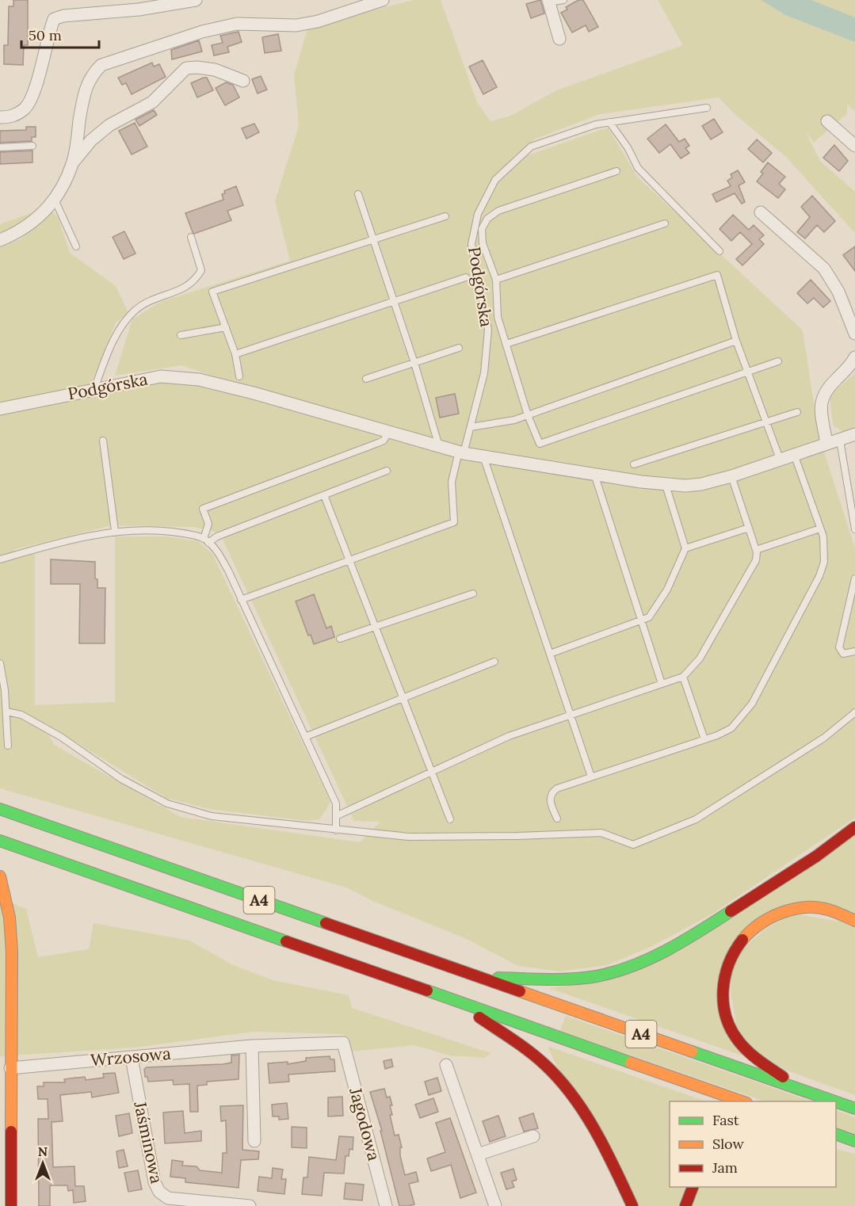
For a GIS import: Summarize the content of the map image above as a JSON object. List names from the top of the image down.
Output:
{
  "streets": {
    "main road": ["A4"],
    "street": [
      "Podgórska",
      "Wrzosowa",
      "Jagodowa",
      "Jaśminowa"
    ]
  },
  "crossings": [
    ["Wrzosowa", "Jagodowa"],
    ["Wrzosowa", "Jaśminowa"]
  ],
  "legend": ["Fast", "Slow", "Jam"],
  "scale_bar": "50 m",
  "north": "top"
}
